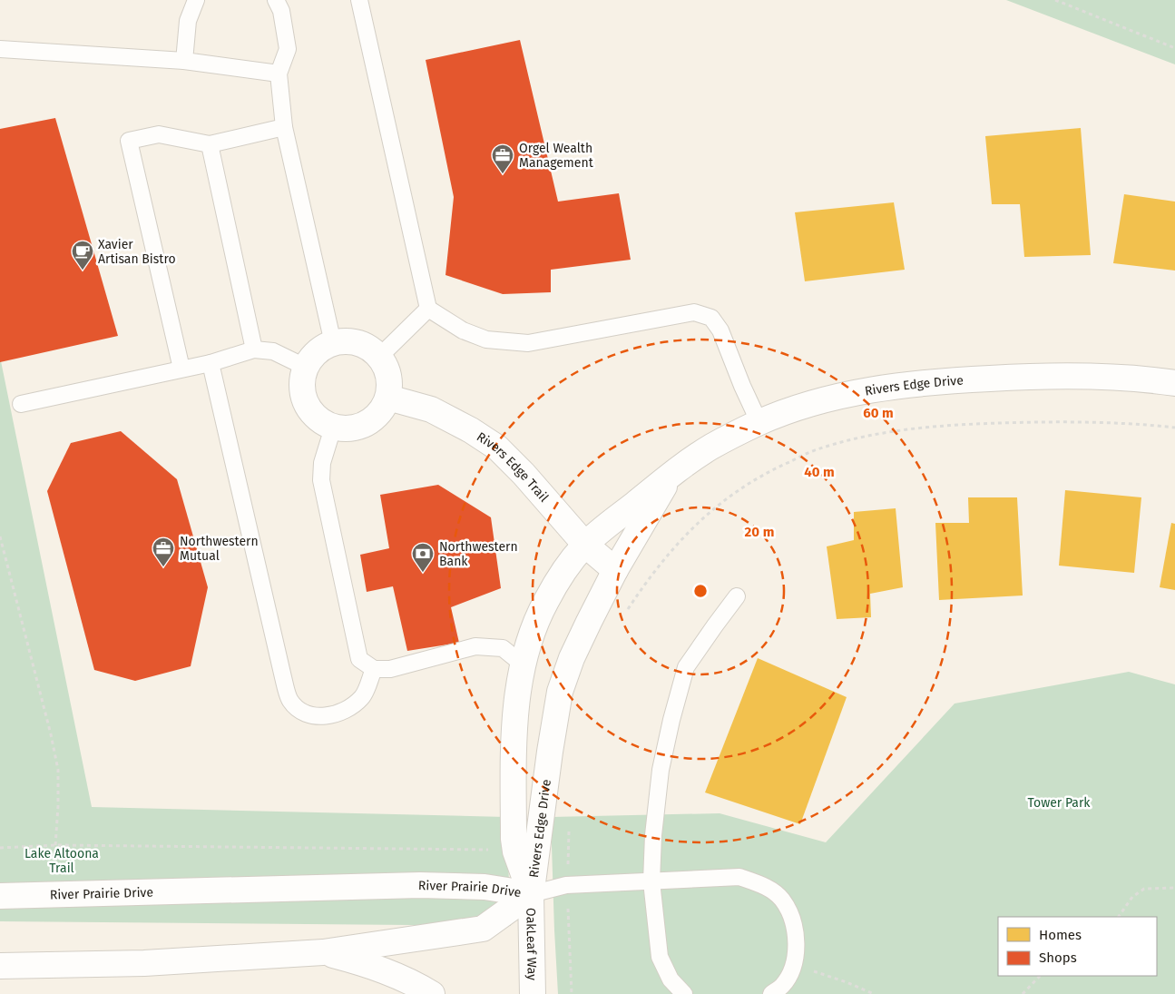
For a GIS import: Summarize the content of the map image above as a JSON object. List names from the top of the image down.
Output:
{
  "streets": {
    "street": [
      "Rivers Edge Drive",
      "Rivers Edge Trail",
      "River Prairie Drive",
      "OakLeaf Way"
    ]
  },
  "crossings": [
    ["Rivers Edge Drive", "Rivers Edge Trail"],
    ["Rivers Edge Drive", "River Prairie Drive"],
    ["Rivers Edge Drive", "OakLeaf Way"],
    ["River Prairie Drive", "OakLeaf Way"]
  ],
  "parks": ["Tower Park", "Lake Altoona Trail"],
  "places": {
    "office": ["Orgel Wealth Management", "Northwestern Mutual"],
    "cafe": ["Xavier Artisan Bistro"],
    "bank": ["Northwestern Bank"]
  },
  "legend": ["Homes", "Shops"],
  "rings": ["60 m", "40 m", "20 m"]
}
